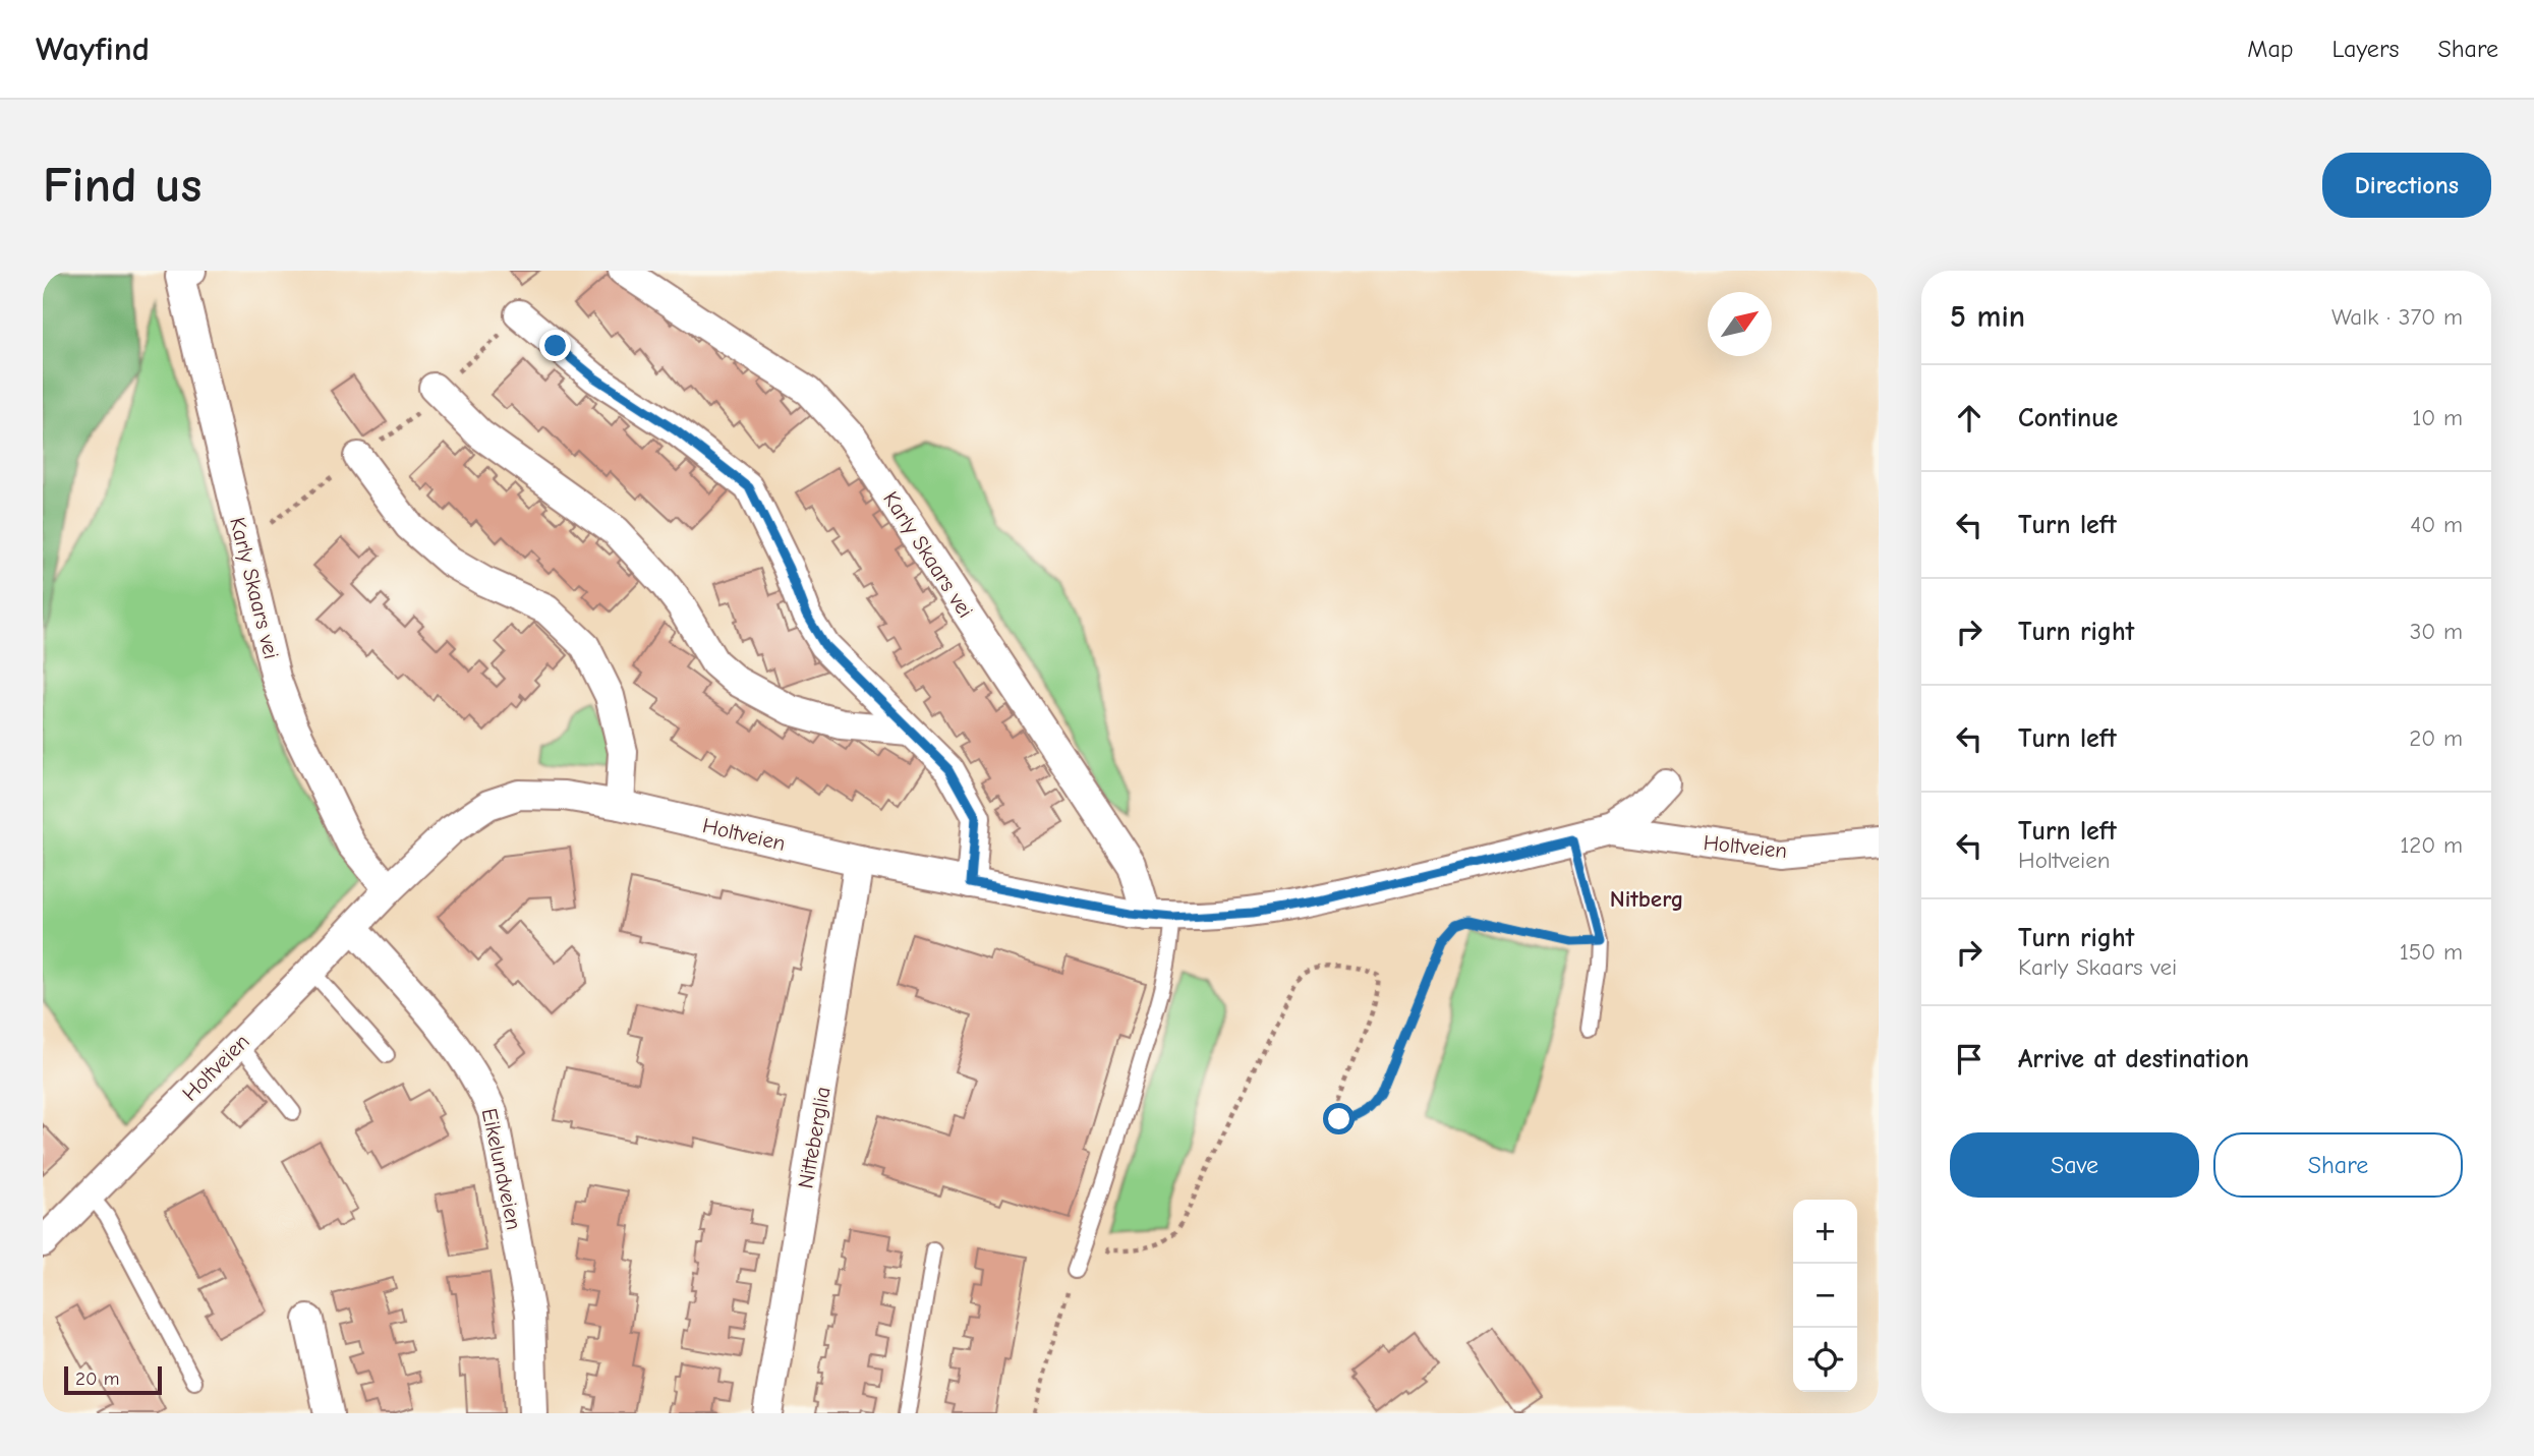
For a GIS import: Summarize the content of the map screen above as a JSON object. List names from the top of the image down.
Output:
{
  "streets": {
    "street": [
      "Karly Skaars vei",
      "Holtveien",
      "Nitteberglia",
      "Eikelundveien"
    ]
  },
  "crossings": [
    ["Karly Skaars vei", "Holtveien"],
    ["Holtveien", "Nitteberglia"],
    ["Holtveien", "Eikelundveien"]
  ],
  "districts": ["Nitberg"],
  "scale_bar": "20 m",
  "north": "top right",
  "page": {
    "header": "Wayfind",
    "nav": ["Map", "Layers", "Share"],
    "buttons": [
      "Directions",
      ["Save", "Share"]
    ],
    "title": "Find us",
    "heading": ["5 min", "Walk · 370 m"],
    "list": [
      ["Continue", "10 m"],
      ["Turn left", "40 m"],
      ["Turn right", "30 m"],
      ["Turn left", "20 m"],
      ["Turn left", "Holtveien", "120 m"],
      ["Turn right", "Karly Skaars vei", "150 m"],
      "Arrive at destination"
    ],
    "map_buttons": ["+", "−"],
    "scale": "20 m"
  }
}
